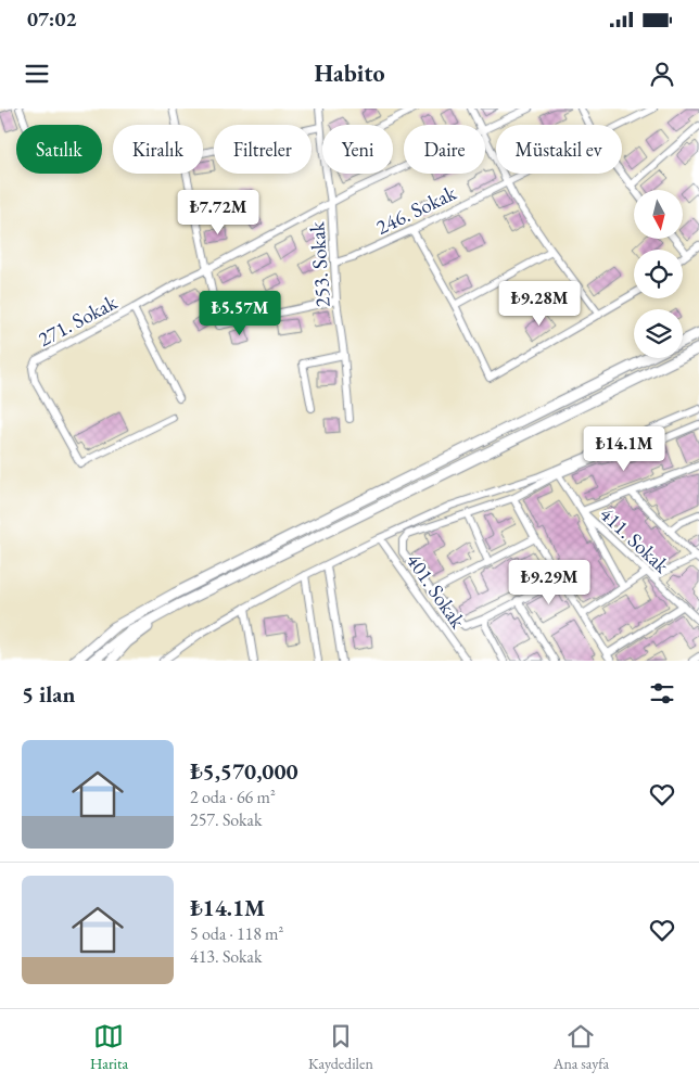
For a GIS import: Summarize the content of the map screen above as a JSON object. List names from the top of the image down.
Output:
{
  "streets": {
    "street": [
      "246. Sokak",
      "253. Sokak",
      "271. Sokak",
      "411. Sokak",
      "401. Sokak"
    ]
  },
  "crossings": [
    ["246. Sokak", "253. Sokak"],
    ["253. Sokak", "271. Sokak"]
  ],
  "north": "bottom",
  "page": {
    "status": "07:02",
    "header": "Habito",
    "chip": [
      "Satılık",
      "Kiralık",
      "Filtreler",
      "Yeni",
      "Daire",
      "Müstakil ev"
    ],
    "price": [
      "₺7.72M",
      "₺9.28M",
      "₺5.57M",
      "₺14.1M",
      "₺9.29M"
    ],
    "heading": "5 ilan",
    "list": [
      {
        "name": "₺5,570,000",
        "note": "2 oda · 66 m² · 257. Sokak"
      },
      {
        "name": "₺14.1M",
        "note": "5 oda · 118 m² · 413. Sokak"
      }
    ],
    "tabs": ["Harita", "Kaydedilen", "Ana sayfa"]
  }
}
